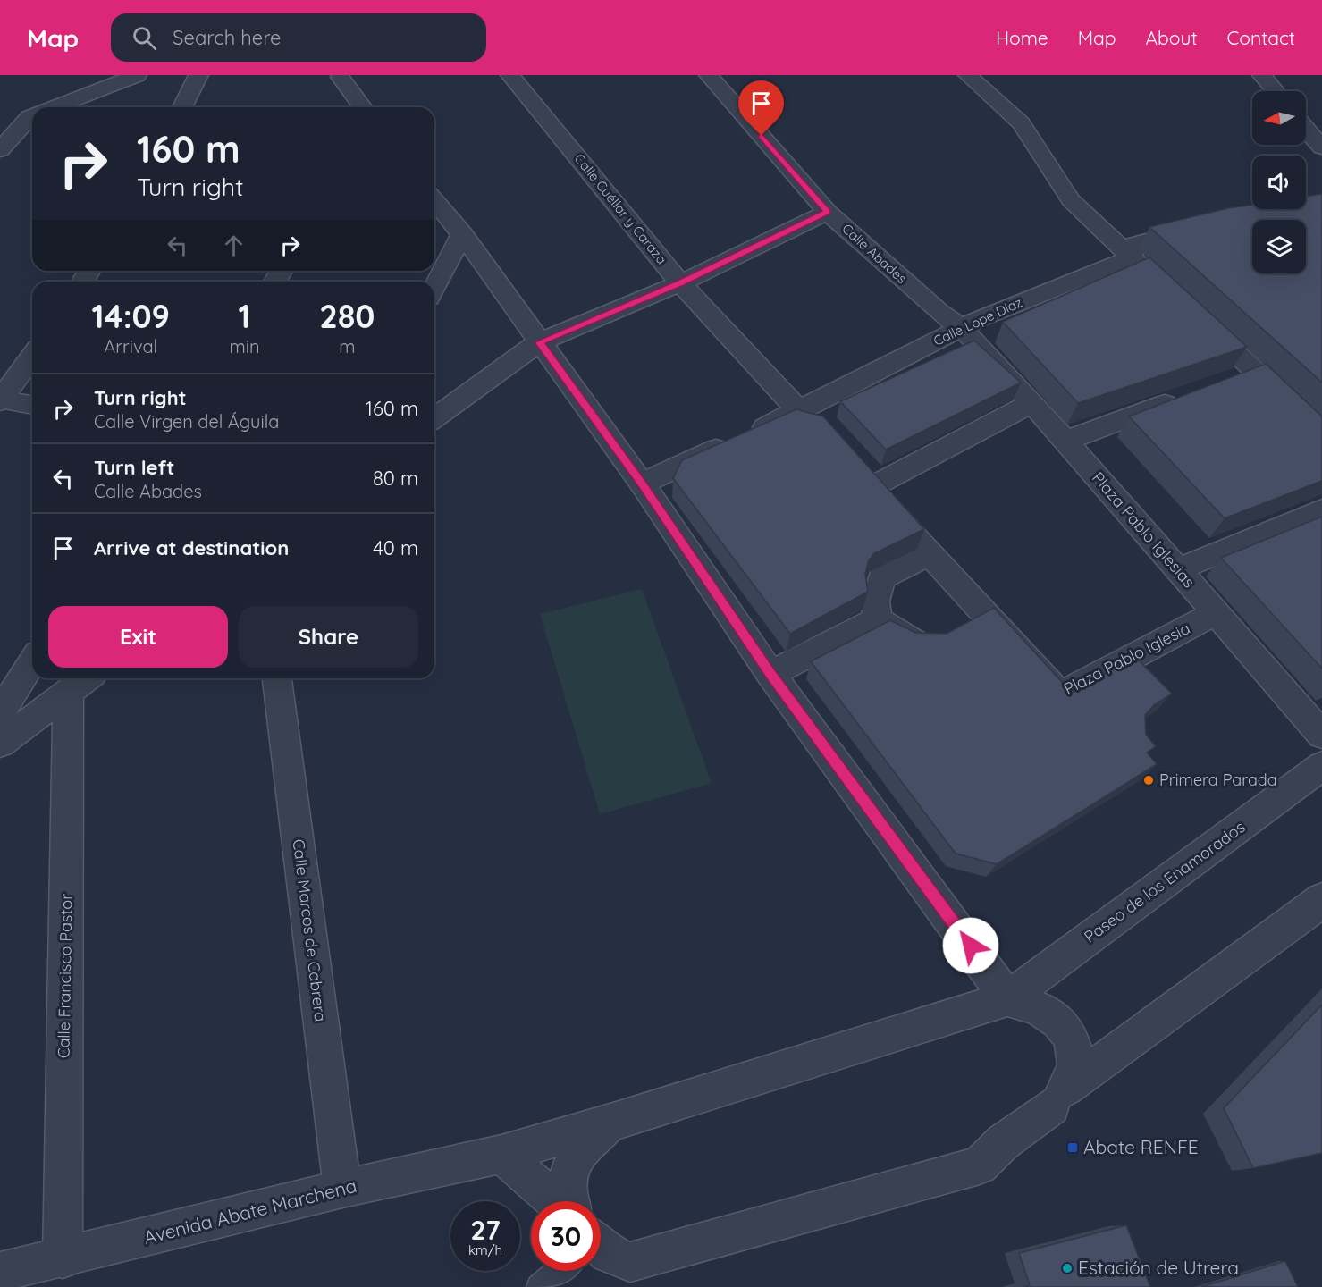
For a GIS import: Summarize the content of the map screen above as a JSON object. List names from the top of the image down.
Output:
{
  "streets": {
    "street": [
      "Calle Cuéllar y Caraza",
      "Calle Abades",
      "Calle Lope Díaz",
      "Plaza Pablo Iglesias",
      "Plaza Pablo Iglesia",
      "Paseo de los Enamorados",
      "Calle Marcos de Cabrera",
      "Calle Francisco Pastor",
      "Avenida Abate Marchena"
    ]
  },
  "crossings": [
    ["Calle Cuéllar y Caraza", "Calle Lope Díaz"],
    ["Calle Abades", "Calle Lope Díaz"],
    ["Calle Abades", "Plaza Pablo Iglesias"],
    ["Calle Lope Díaz", "Plaza Pablo Iglesias"],
    ["Plaza Pablo Iglesias", "Plaza Pablo Iglesia"],
    ["Paseo de los Enamorados", "Avenida Abate Marchena"],
    ["Calle Marcos de Cabrera", "Avenida Abate Marchena"],
    ["Calle Francisco Pastor", "Avenida Abate Marchena"]
  ],
  "places": {
    "other": ["Primera Parada", "Estación de Utrera"],
    "transit": ["Abate RENFE"]
  },
  "north": "left",
  "page": {
    "header": "Map",
    "search": "Search here",
    "nav": [
      "Home",
      "Map",
      "About",
      "Contact"
    ],
    "turn": ["160 m", "Turn right"],
    "eta": [
      "14:09",
      "Arrival",
      "1",
      "min",
      "280",
      "m"
    ],
    "list": [
      {
        "name": "Turn right",
        "note": "Calle Virgen del Águila",
        "value": "160 m"
      },
      {
        "name": "Turn left",
        "note": "Calle Abades",
        "value": "80 m"
      },
      {
        "name": "Arrive at destination",
        "value": "40 m"
      }
    ],
    "buttons": ["Exit", "Share"],
    "speed": "27 km/h",
    "limit": "30"
  }
}
